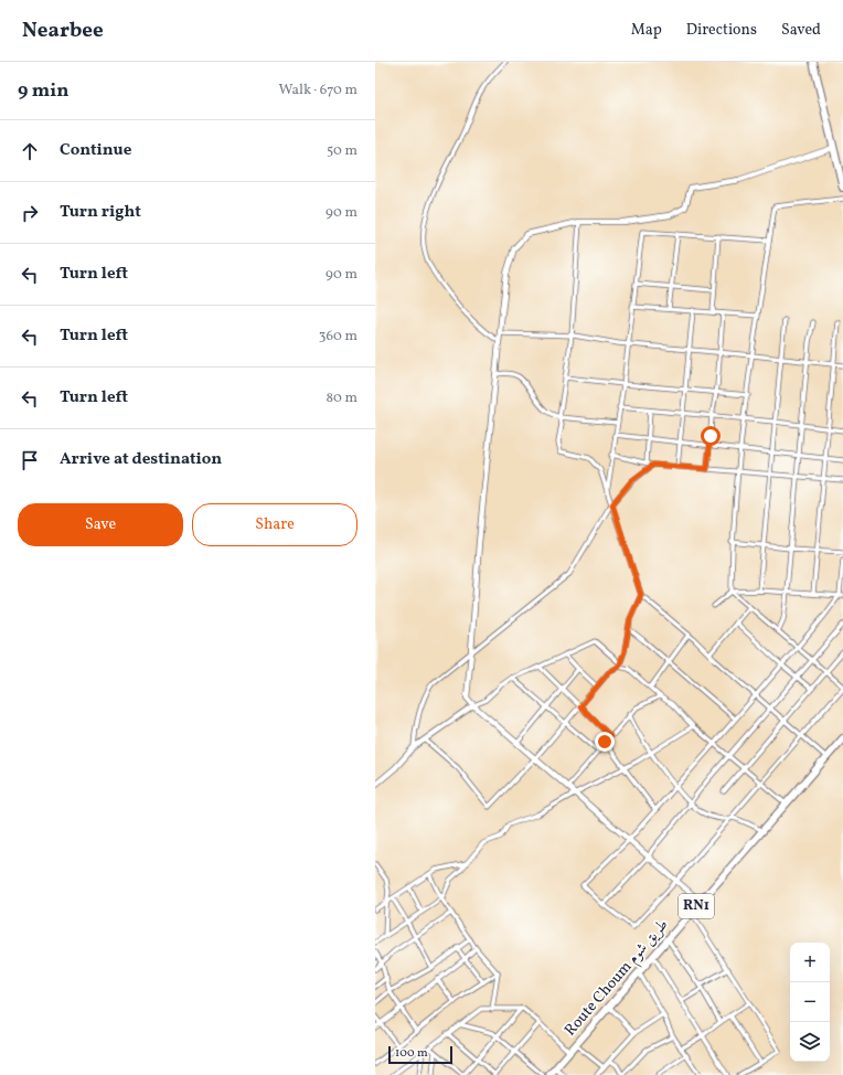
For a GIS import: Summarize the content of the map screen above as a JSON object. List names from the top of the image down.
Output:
{
  "streets": {
    "highway": ["RN1", "Route Choum طريق شوم"]
  },
  "scale_bar": "100 m",
  "page": {
    "header": "Nearbee",
    "nav": ["Map", "Directions", "Saved"],
    "heading": ["9 min", "Walk · 670 m"],
    "list": [
      ["Continue", "50 m"],
      ["Turn right", "90 m"],
      ["Turn left", "90 m"],
      ["Turn left", "360 m"],
      ["Turn left", "80 m"],
      "Arrive at destination"
    ],
    "buttons": ["Save", "Share"],
    "map_buttons": ["+", "−"],
    "scale": "100 m"
  }
}
